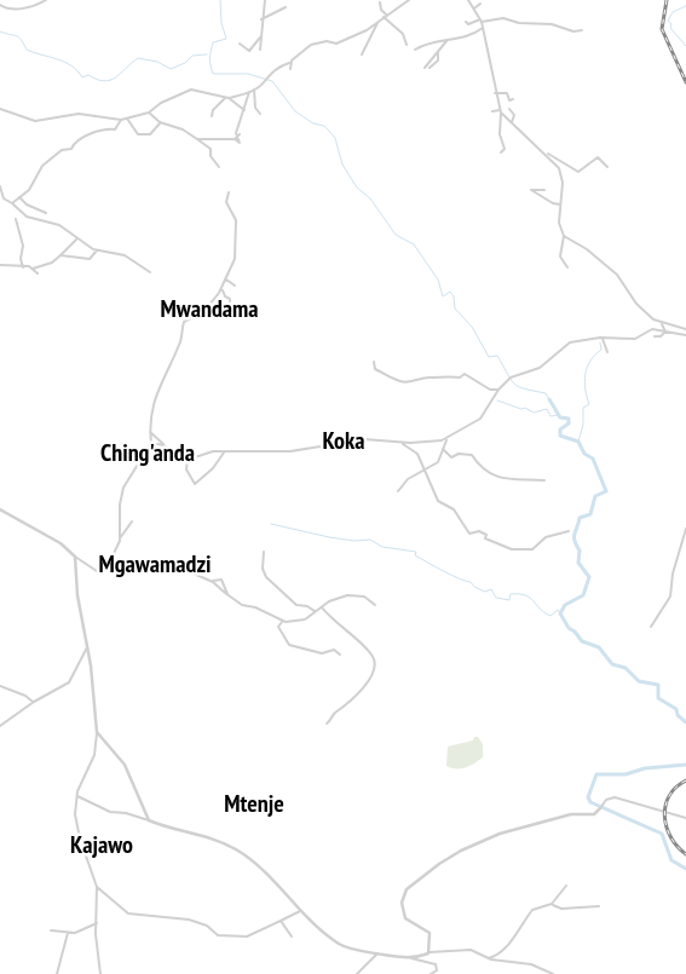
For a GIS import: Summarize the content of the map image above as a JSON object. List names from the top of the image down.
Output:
{
  "districts": [
    "Mwandama",
    "Koka",
    "Ching'anda",
    "Mgawamadzi",
    "Mtenje",
    "Kajawo"
  ]
}
